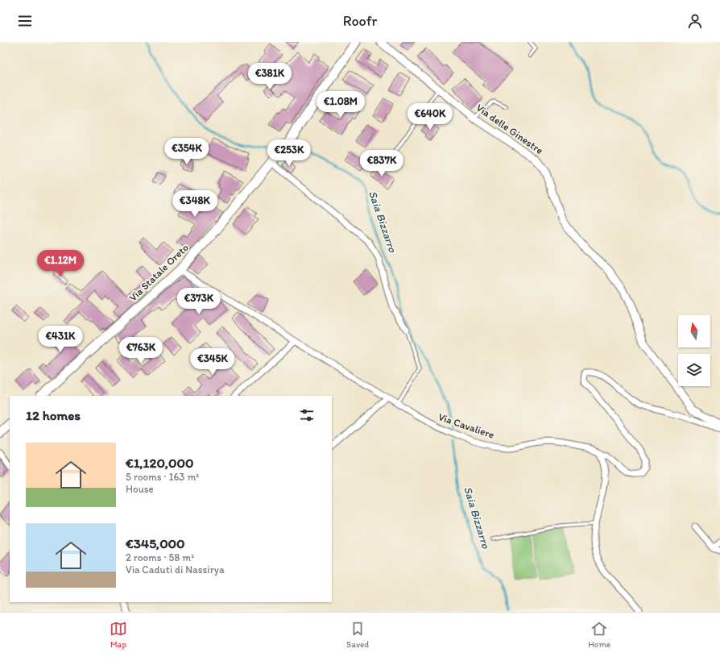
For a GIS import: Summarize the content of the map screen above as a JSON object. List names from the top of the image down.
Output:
{
  "streets": {
    "main road": ["Via Statale Oreto"],
    "street": ["Via delle Ginestre", "Via Cavaliere"]
  },
  "crossings": [
    ["Via Statale Oreto", "Via Cavaliere"]
  ],
  "water": ["Saia Bizzarro"],
  "north": "top",
  "page": {
    "header": "Roofr",
    "price": [
      "€381K",
      "€1.08M",
      "€640K",
      "€354K",
      "€253K",
      "€837K",
      "€348K",
      "€1.12M",
      "€373K",
      "€431K",
      "€763K",
      "€345K"
    ],
    "heading": "12 homes",
    "list": [
      {
        "name": "€1,120,000",
        "note": "5 rooms · 163 m² · House"
      },
      {
        "name": "€345,000",
        "note": "2 rooms · 58 m² · Via Caduti di Nassirya"
      }
    ],
    "tabs": ["Map", "Saved", "Home"]
  }
}
